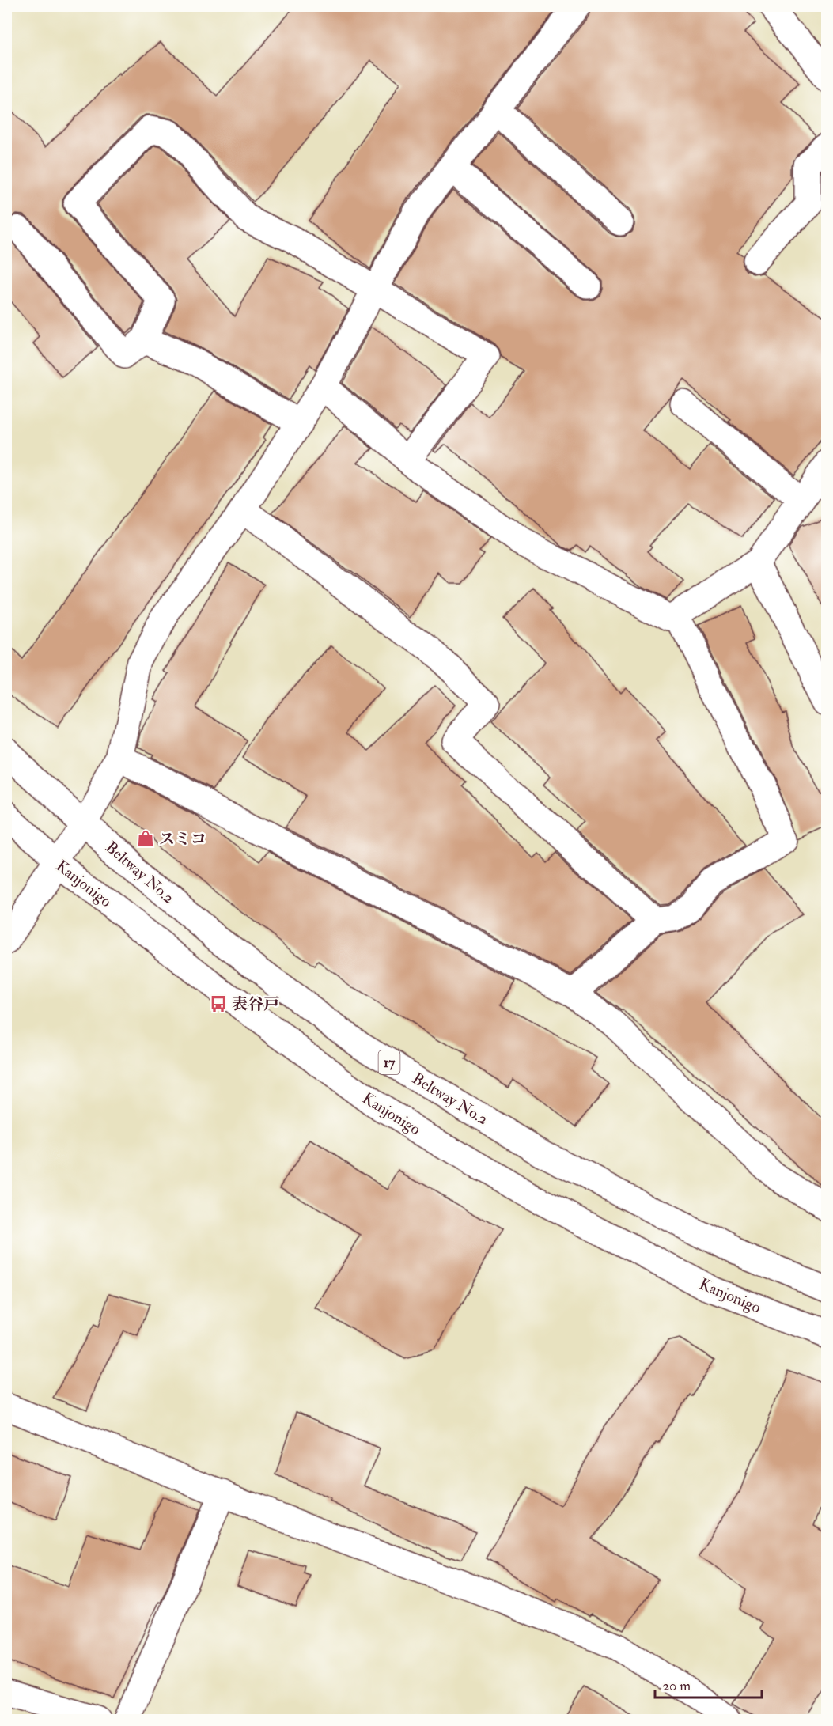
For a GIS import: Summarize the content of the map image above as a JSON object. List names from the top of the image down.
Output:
{
  "streets": {
    "street": ["Beltway No.2", "Kanjonigo", "17"]
  },
  "places": {
    "shop": ["スミコ"],
    "bus stop": ["表谷戸"]
  },
  "scale_bar": "20 m"
}
